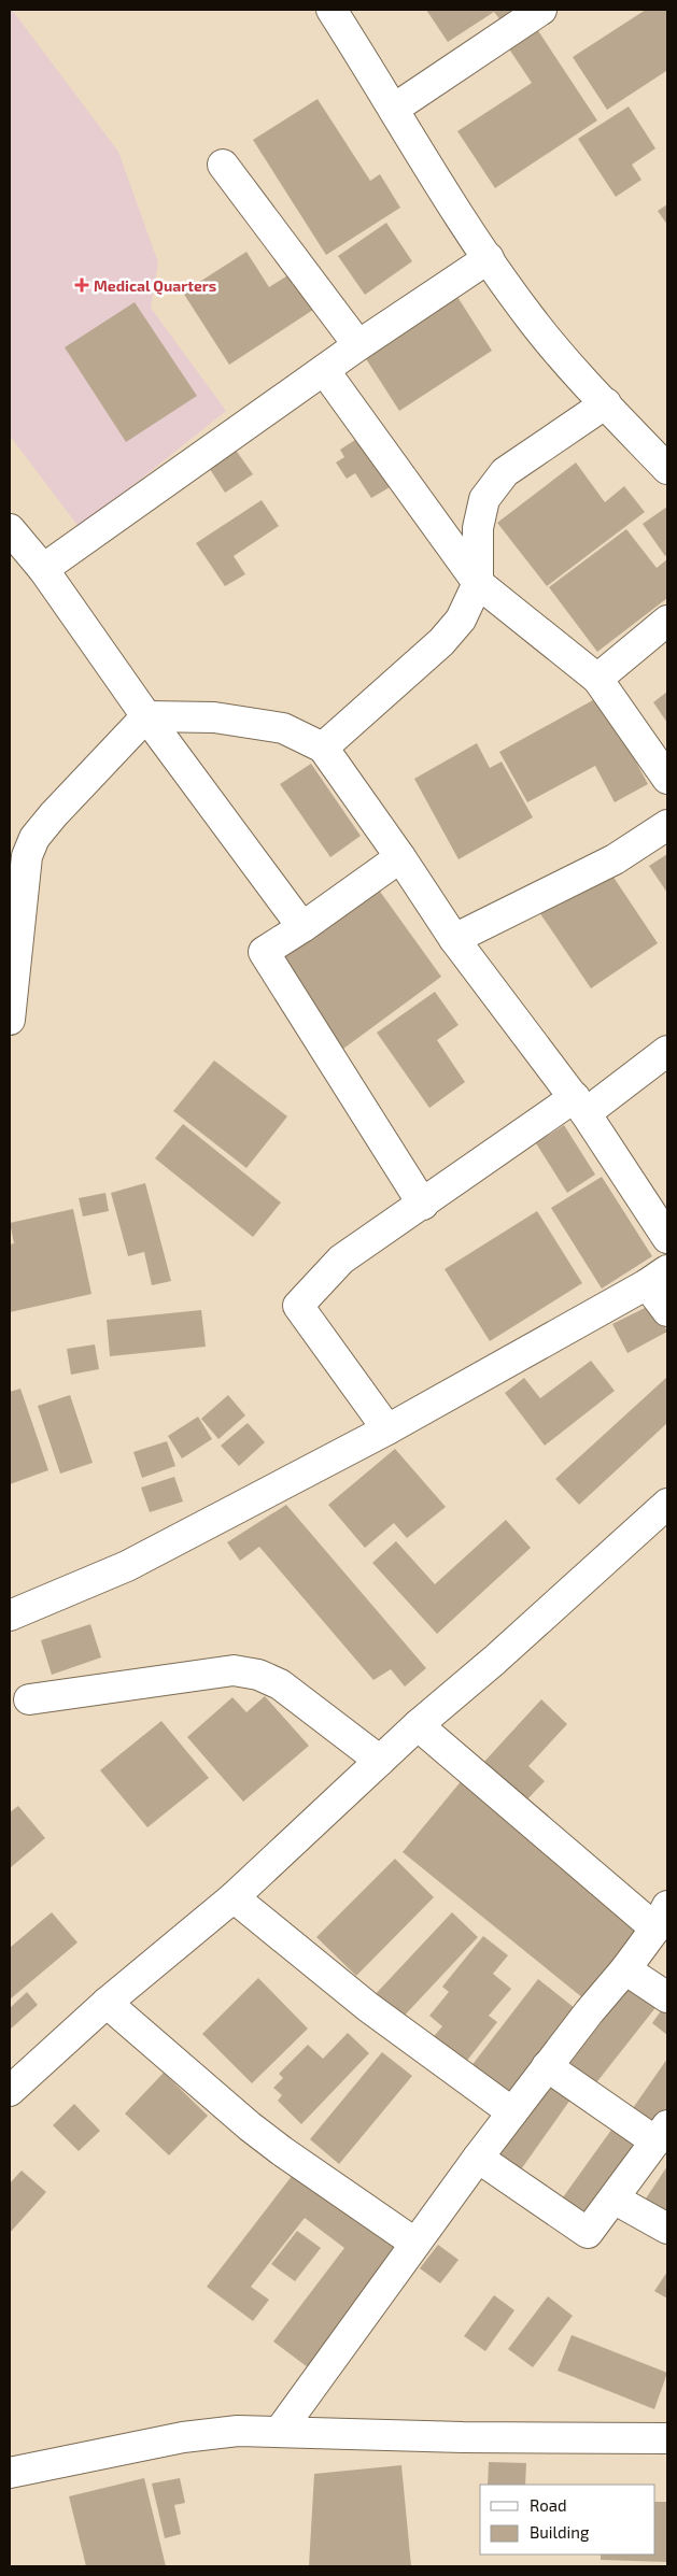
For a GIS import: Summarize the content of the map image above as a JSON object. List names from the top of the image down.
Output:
{
  "places": {
    "health": ["Medical Quarters"]
  },
  "legend": ["Road", "Building"]
}
